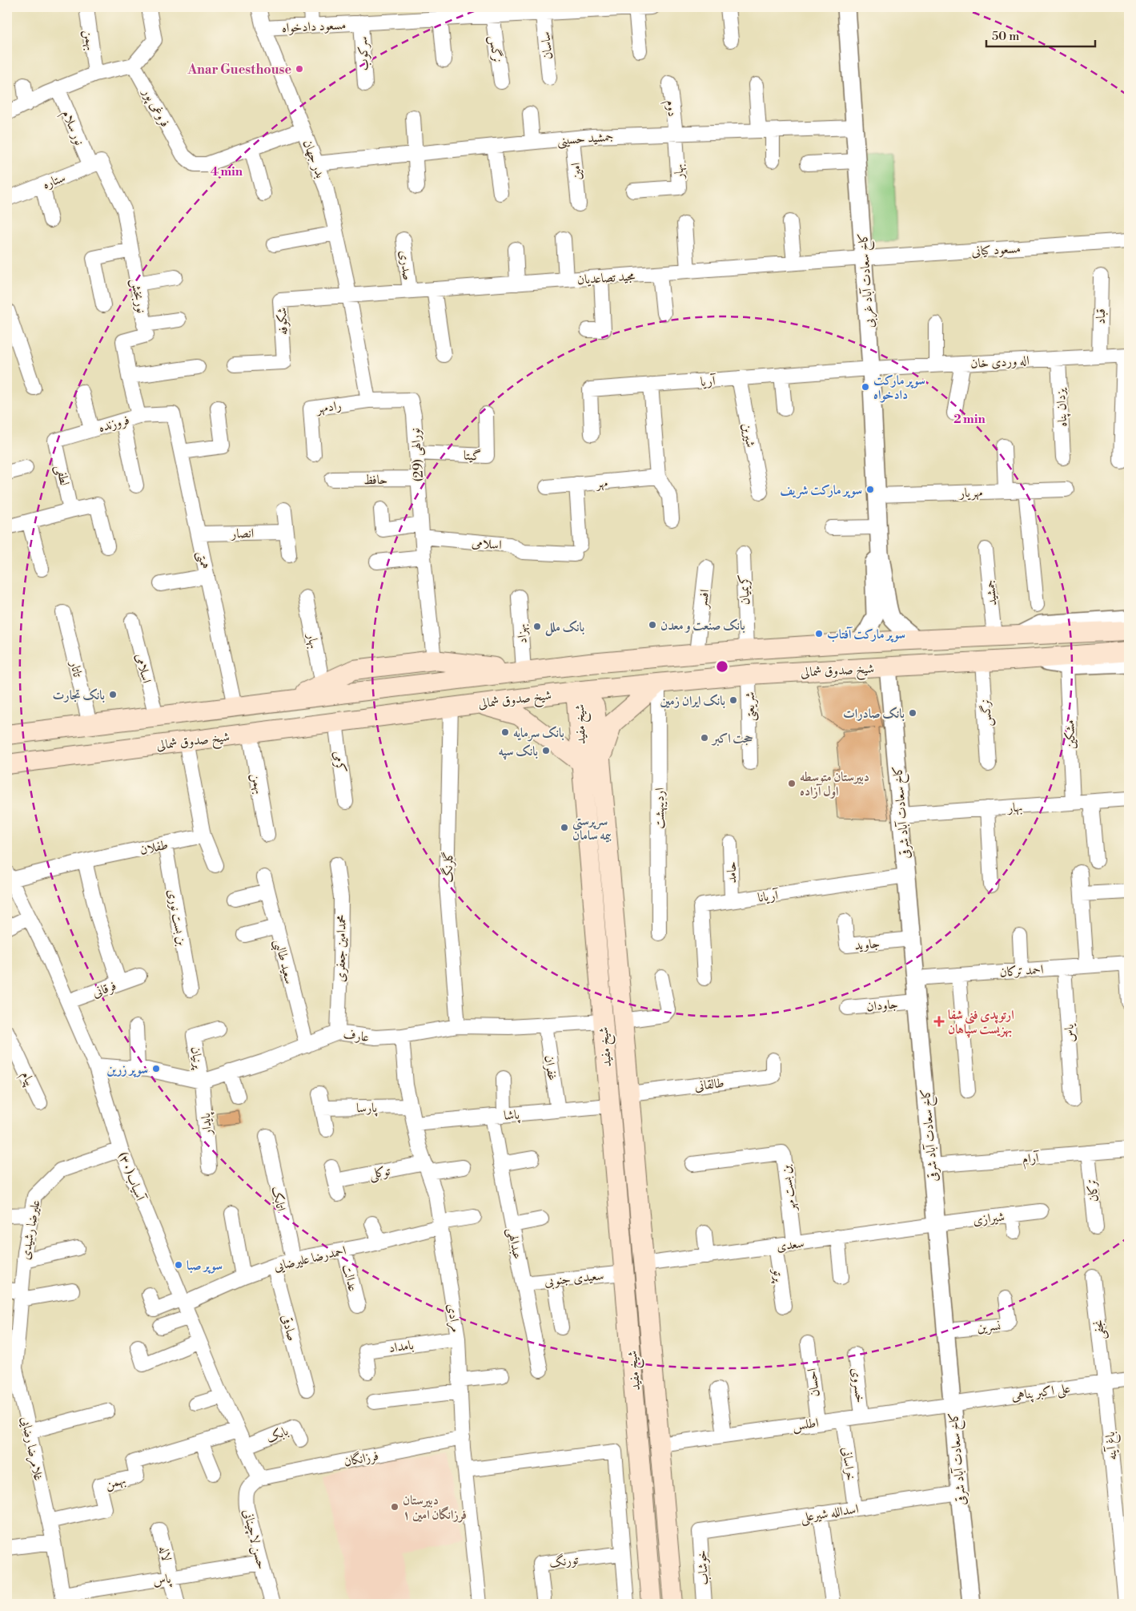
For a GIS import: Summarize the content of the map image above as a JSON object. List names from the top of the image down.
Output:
{
  "streets": {
    "main road": ["شیخ صدوق شمالی", "شیخ مفید"],
    "street": [
      "مسعود دادخواه",
      "بهمن",
      "ساسان",
      "نرگس",
      "سرکوب",
      "فروغی پور",
      "دوم",
      "نور سلام",
      "جمشید حسینی",
      "بدر جهان",
      "امین",
      "بهار",
      "ستاره",
      "مسعود کیانی",
      "صدری",
      "مجید تصاعدیان",
      "کاخ سعادت آباد غربی",
      "نوربخش",
      "قباد",
      "شکوفه",
      "اله وردی خان",
      "آریا",
      "رادمهر",
      "یزدان پناه",
      "فروزنده",
      "شیرین",
      "نورالهی (29)",
      "گیتا",
      "لطفی",
      "حافظ",
      "مهر",
      "مهریار",
      "انصار",
      "اسلامی",
      "همتی",
      "کریمیان",
      "جمشید",
      "افسر",
      "بهزاد",
      "تاتار",
      "شریعتی",
      "مشکین",
      "کرمی",
      "اردیبهشت",
      "کاخ سعادت آباد شرقی",
      "طفلان",
      "گلرنگ",
      "حامد",
      "آریانا",
      "بن بست نوری",
      "جاوید",
      "محمدامین جعفری",
      "سعید طالبی",
      "احمد ترکان",
      "فرقانی",
      "جاودان",
      "یاس",
      "عارف",
      "پرنیان",
      "غفران",
      "پیام",
      "طالقانی",
      "پارسا",
      "پاشا",
      "پایدار",
      "آرام",
      "توکلی",
      "آسیاب(۳۰)",
      "بن بست مهر",
      "ترکان",
      "اتابک",
      "شیرازی",
      "علیرضا رشیدی",
      "عبدالهی",
      "سعدی",
      "احمدرضا علیرضایی",
      "پرتو",
      "عدالت",
      "سعیدی جنوبی",
      "مرادی",
      "نسرین",
      "صادقی",
      "نجفی",
      "بامداد",
      "احسان",
      "خسروی",
      "علی اکبر پناهی",
      "اطلس",
      "بابک",
      "باغ آینه",
      "غلامرضا رضایی",
      "فرزانگان",
      "خراسانی",
      "اسدالله شیرعلی",
      "حسن لاچینانی",
      "لاله",
      "تورنگ",
      "خوشاب",
      "پاس"
    ]
  },
  "crossings": [
    ["مسعود دادخواه", "ساسان"],
    ["مسعود دادخواه", "نرگس"],
    ["مسعود دادخواه", "سرکوب"],
    ["مسعود دادخواه", "بدر جهان"],
    ["بهمن", "شیخ صدوق شمالی"],
    ["بهمن", "آسیاب(۳۰)"],
    ["بهمن", "غلامرضا رضایی"],
    ["نرگس", "شیخ صدوق شمالی"],
    ["فروغی پور", "بدر جهان"],
    ["دوم", "جمشید حسینی"],
    ["دوم", "بهار"],
    ["نور سلام", "ستاره"],
    ["نور سلام", "نوربخش"],
    ["جمشید حسینی", "بدر جهان"],
    ["جمشید حسینی", "امین"],
    ["جمشید حسینی", "بهار"],
    ["جمشید حسینی", "کاخ سعادت آباد غربی"],
    ["بدر جهان", "مجید تصاعدیان"],
    ["بدر جهان", "شکوفه"],
    ["بهار", "مشکین"],
    ["بهار", "کاخ سعادت آباد شرقی"],
    ["ستاره", "نوربخش"],
    ["مسعود کیانی", "مجید تصاعدیان"],
    ["مسعود کیانی", "کاخ سعادت آباد غربی"],
    ["صدری", "مجید تصاعدیان"],
    ["مجید تصاعدیان", "کاخ سعادت آباد غربی"],
    ["مجید تصاعدیان", "شکوفه"],
    ["کاخ سعادت آباد غربی", "اله وردی خان"],
    ["کاخ سعادت آباد غربی", "آریا"],
    ["کاخ سعادت آباد غربی", "مهریار"],
    ["نوربخش", "فروزنده"],
    ["قباد", "اله وردی خان"],
    ["اله وردی خان", "آریا"],
    ["اله وردی خان", "یزدان پناه"],
    ["آریا", "شیرین"],
    ["رادمهر", "نورالهی (29)"],
    ["فروزنده", "لطفی"],
    ["فروزنده", "همتی"],
    ["نورالهی (29)", "گیتا"],
    ["نورالهی (29)", "حافظ"],
    ["نورالهی (29)", "اسلامی"],
    ["مهر", "اسلامی"],
    ["انصار", "همتی"],
    ["اسلامی", "شیخ صدوق شمالی"],
    ["همتی", "شیخ صدوق شمالی"],
    ["کریمیان", "شیخ صدوق شمالی"],
    ["جمشید", "شیخ صدوق شمالی"],
    ["افسر", "شیخ صدوق شمالی"],
    ["بهزاد", "شیخ صدوق شمالی"],
    ["تاتار", "شیخ صدوق شمالی"],
    ["شیخ صدوق شمالی", "شریعتی"],
    ["شیخ صدوق شمالی", "شیخ مفید"],
    ["شیخ صدوق شمالی", "مشکین"],
    ["شیخ صدوق شمالی", "کرمی"],
    ["شیخ صدوق شمالی", "اردیبهشت"],
    ["شیخ صدوق شمالی", "کاخ سعادت آباد شرقی"],
    ["شیخ صدوق شمالی", "گلرنگ"],
    ["شیخ مفید", "عارف"],
    ["شیخ مفید", "طالقانی"],
    ["شیخ مفید", "پاشا"],
    ["شیخ مفید", "سعدی"],
    ["شیخ مفید", "سعیدی جنوبی"],
    ["شیخ مفید", "اطلس"],
    ["کاخ سعادت آباد شرقی", "آریانا"],
    ["کاخ سعادت آباد شرقی", "جاوید"],
    ["کاخ سعادت آباد شرقی", "احمد ترکان"],
    ["کاخ سعادت آباد شرقی", "جاودان"],
    ["کاخ سعادت آباد شرقی", "آرام"],
    ["کاخ سعادت آباد شرقی", "شیرازی"],
    ["کاخ سعادت آباد شرقی", "سعدی"],
    ["کاخ سعادت آباد شرقی", "نسرین"],
    ["کاخ سعادت آباد شرقی", "علی اکبر پناهی"],
    ["کاخ سعادت آباد شرقی", "اطلس"],
    ["کاخ سعادت آباد شرقی", "اسدالله شیرعلی"],
    ["طفلان", "بن بست نوری"],
    ["طفلان", "آسیاب(۳۰)"],
    ["گلرنگ", "عارف"],
    ["حامد", "آریانا"],
    ["محمدامین جعفری", "عارف"],
    ["سعید طالبی", "عارف"],
    ["احمد ترکان", "یاس"],
    ["فرقانی", "آسیاب(۳۰)"],
    ["عارف", "پرنیان"],
    ["عارف", "غفران"],
    ["عارف", "پایدار"],
    ["عارف", "مرادی"],
    ["پرنیان", "پایدار"],
    ["غفران", "پاشا"],
    ["پارسا", "مرادی"],
    ["پاشا", "عبدالهی"],
    ["پاشا", "مرادی"],
    ["آرام", "ترکان"],
    ["توکلی", "مرادی"],
    ["آسیاب(۳۰)", "علیرضا رشیدی"],
    ["آسیاب(۳۰)", "احمدرضا علیرضایی"],
    ["آسیاب(۳۰)", "بابک"],
    ["آسیاب(۳۰)", "فرزانگان"],
    ["آسیاب(۳۰)", "حسن لاچینانی"],
    ["بن بست مهر", "سعدی"],
    ["اتابک", "احمدرضا علیرضایی"],
    ["شیرازی", "سعدی"],
    ["علیرضا رشیدی", "غلامرضا رضایی"],
    ["عبدالهی", "سعیدی جنوبی"],
    ["سعدی", "پرتو"],
    ["احمدرضا علیرضایی", "عدالت"],
    ["احمدرضا علیرضایی", "مرادی"],
    ["احمدرضا علیرضایی", "صادقی"],
    ["مرادی", "بامداد"],
    ["مرادی", "فرزانگان"],
    ["نجفی", "علی اکبر پناهی"],
    ["نجفی", "باغ آینه"],
    ["احسان", "اطلس"],
    ["خسروی", "اطلس"],
    ["علی اکبر پناهی", "اطلس"],
    ["علی اکبر پناهی", "باغ آینه"],
    ["اطلس", "خراسانی"],
    ["غلامرضا رضایی", "پاس"],
    ["فرزانگان", "حسن لاچینانی"],
    ["خراسانی", "اسدالله شیرعلی"],
    ["اسدالله شیرعلی", "خوشاب"],
    ["حسن لاچینانی", "پاس"],
    ["لاله", "پاس"]
  ],
  "places": {
    "other": [
      "Anar Guesthouse",
      "سوپر مارکت دادخواه",
      "سوپر مارکت شریف",
      "بانک صنعت و معدن",
      "بانک ملل",
      "سوپر مارکت آفتاب",
      "بانک تجارت",
      "بانک ایران زمین",
      "بانک صادرات",
      "بانک سرمایه",
      "حجت اکبر",
      "بانک سپه",
      "دبیرستان متوسطه اول آزاده",
      "سرپرستی بیمه سامان",
      "سوپر زرین",
      "سوپر صبا",
      "دبیرستان فرزانگان امین ۱"
    ],
    "health": ["ارتوپدی فنی شفا بهزیست سپاهان"]
  },
  "scale_bar": "50 m",
  "rings": ["4 min", "2 min"]
}
